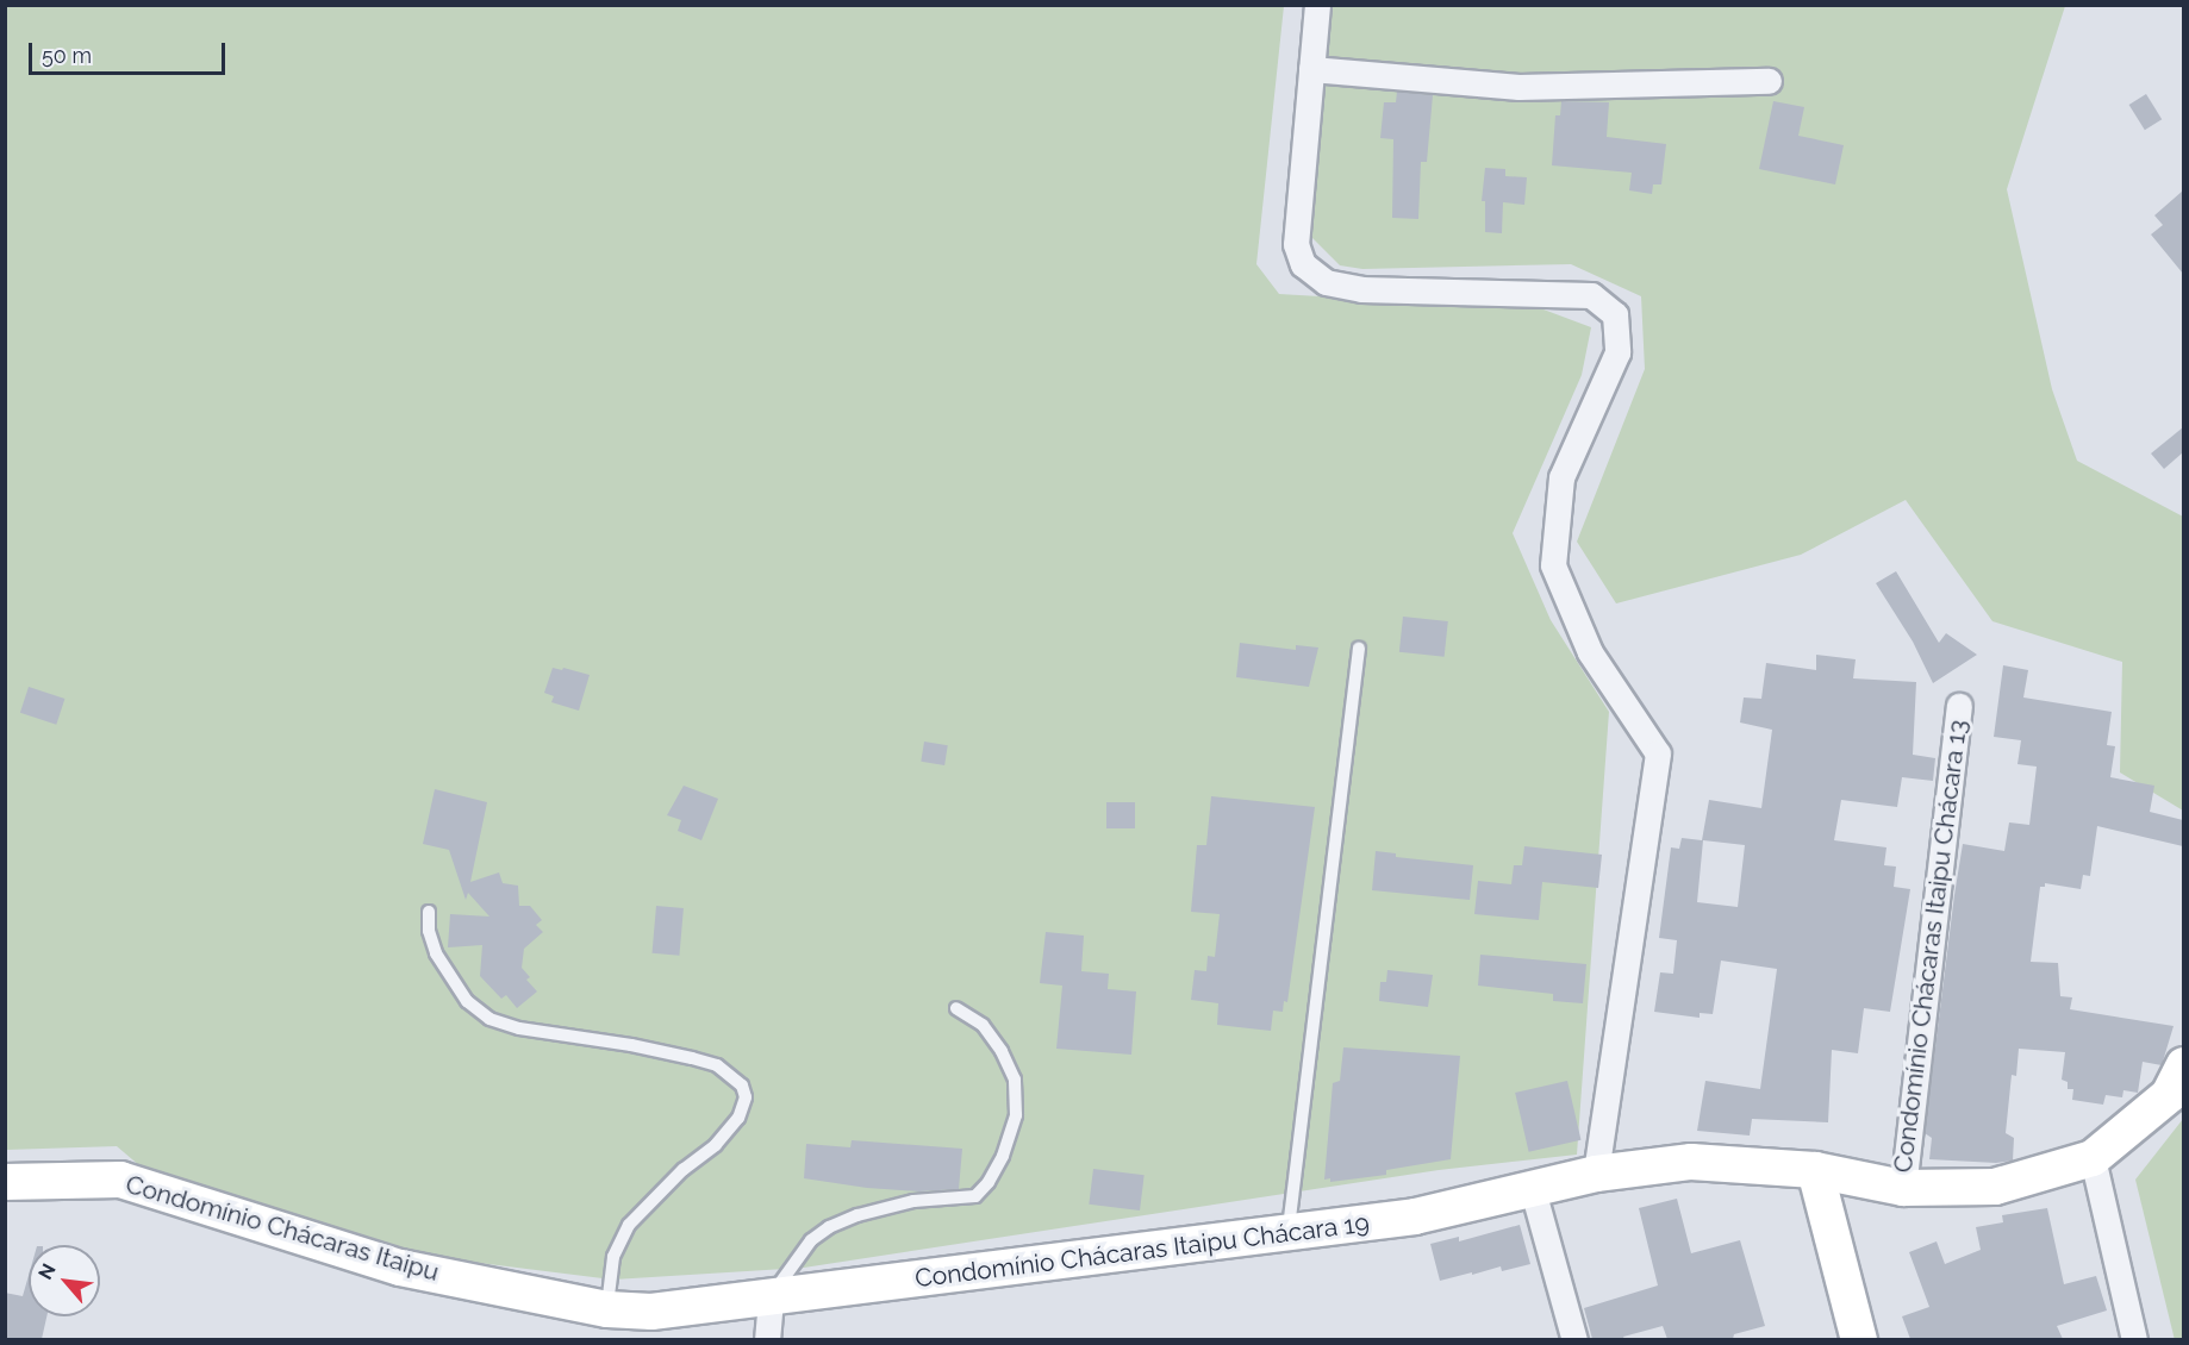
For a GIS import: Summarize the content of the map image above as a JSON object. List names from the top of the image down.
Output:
{
  "streets": {
    "street": ["Condomínio Chácaras Itaipu Chácara 13", "Condomínio Chácaras Itaipu", "Condomínio Chácaras Itaipu Chácara 19"]
  },
  "crossings": [
    ["Condomínio Chácaras Itaipu Chácara 13", "Condomínio Chácaras Itaipu Chácara 19"],
    ["Condomínio Chácaras Itaipu", "Condomínio Chácaras Itaipu Chácara 19"]
  ],
  "scale_bar": "50 m",
  "north": "top left"
}
